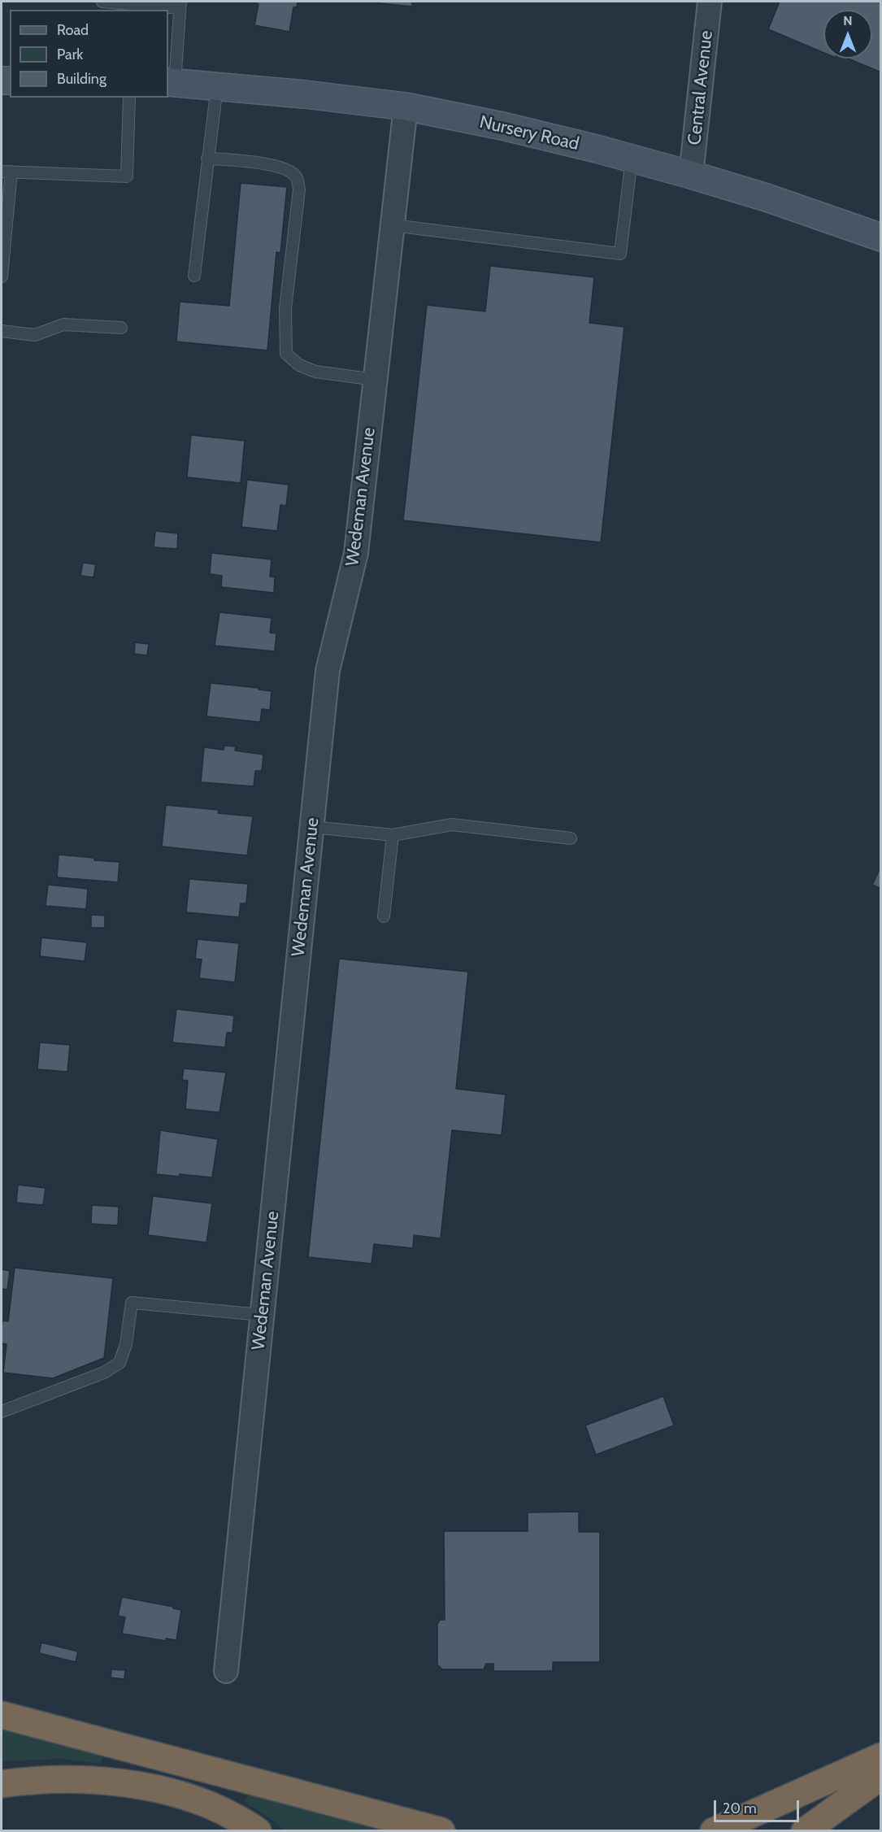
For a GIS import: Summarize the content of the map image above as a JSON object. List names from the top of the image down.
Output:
{
  "streets": {
    "main road": ["Nursery Road"],
    "street": ["Central Avenue", "Wedeman Avenue"]
  },
  "crossings": [
    ["Central Avenue", "Nursery Road"],
    ["Nursery Road", "Wedeman Avenue"]
  ],
  "legend": ["Road", "Park", "Building"],
  "scale_bar": "20 m",
  "north": "top"
}
